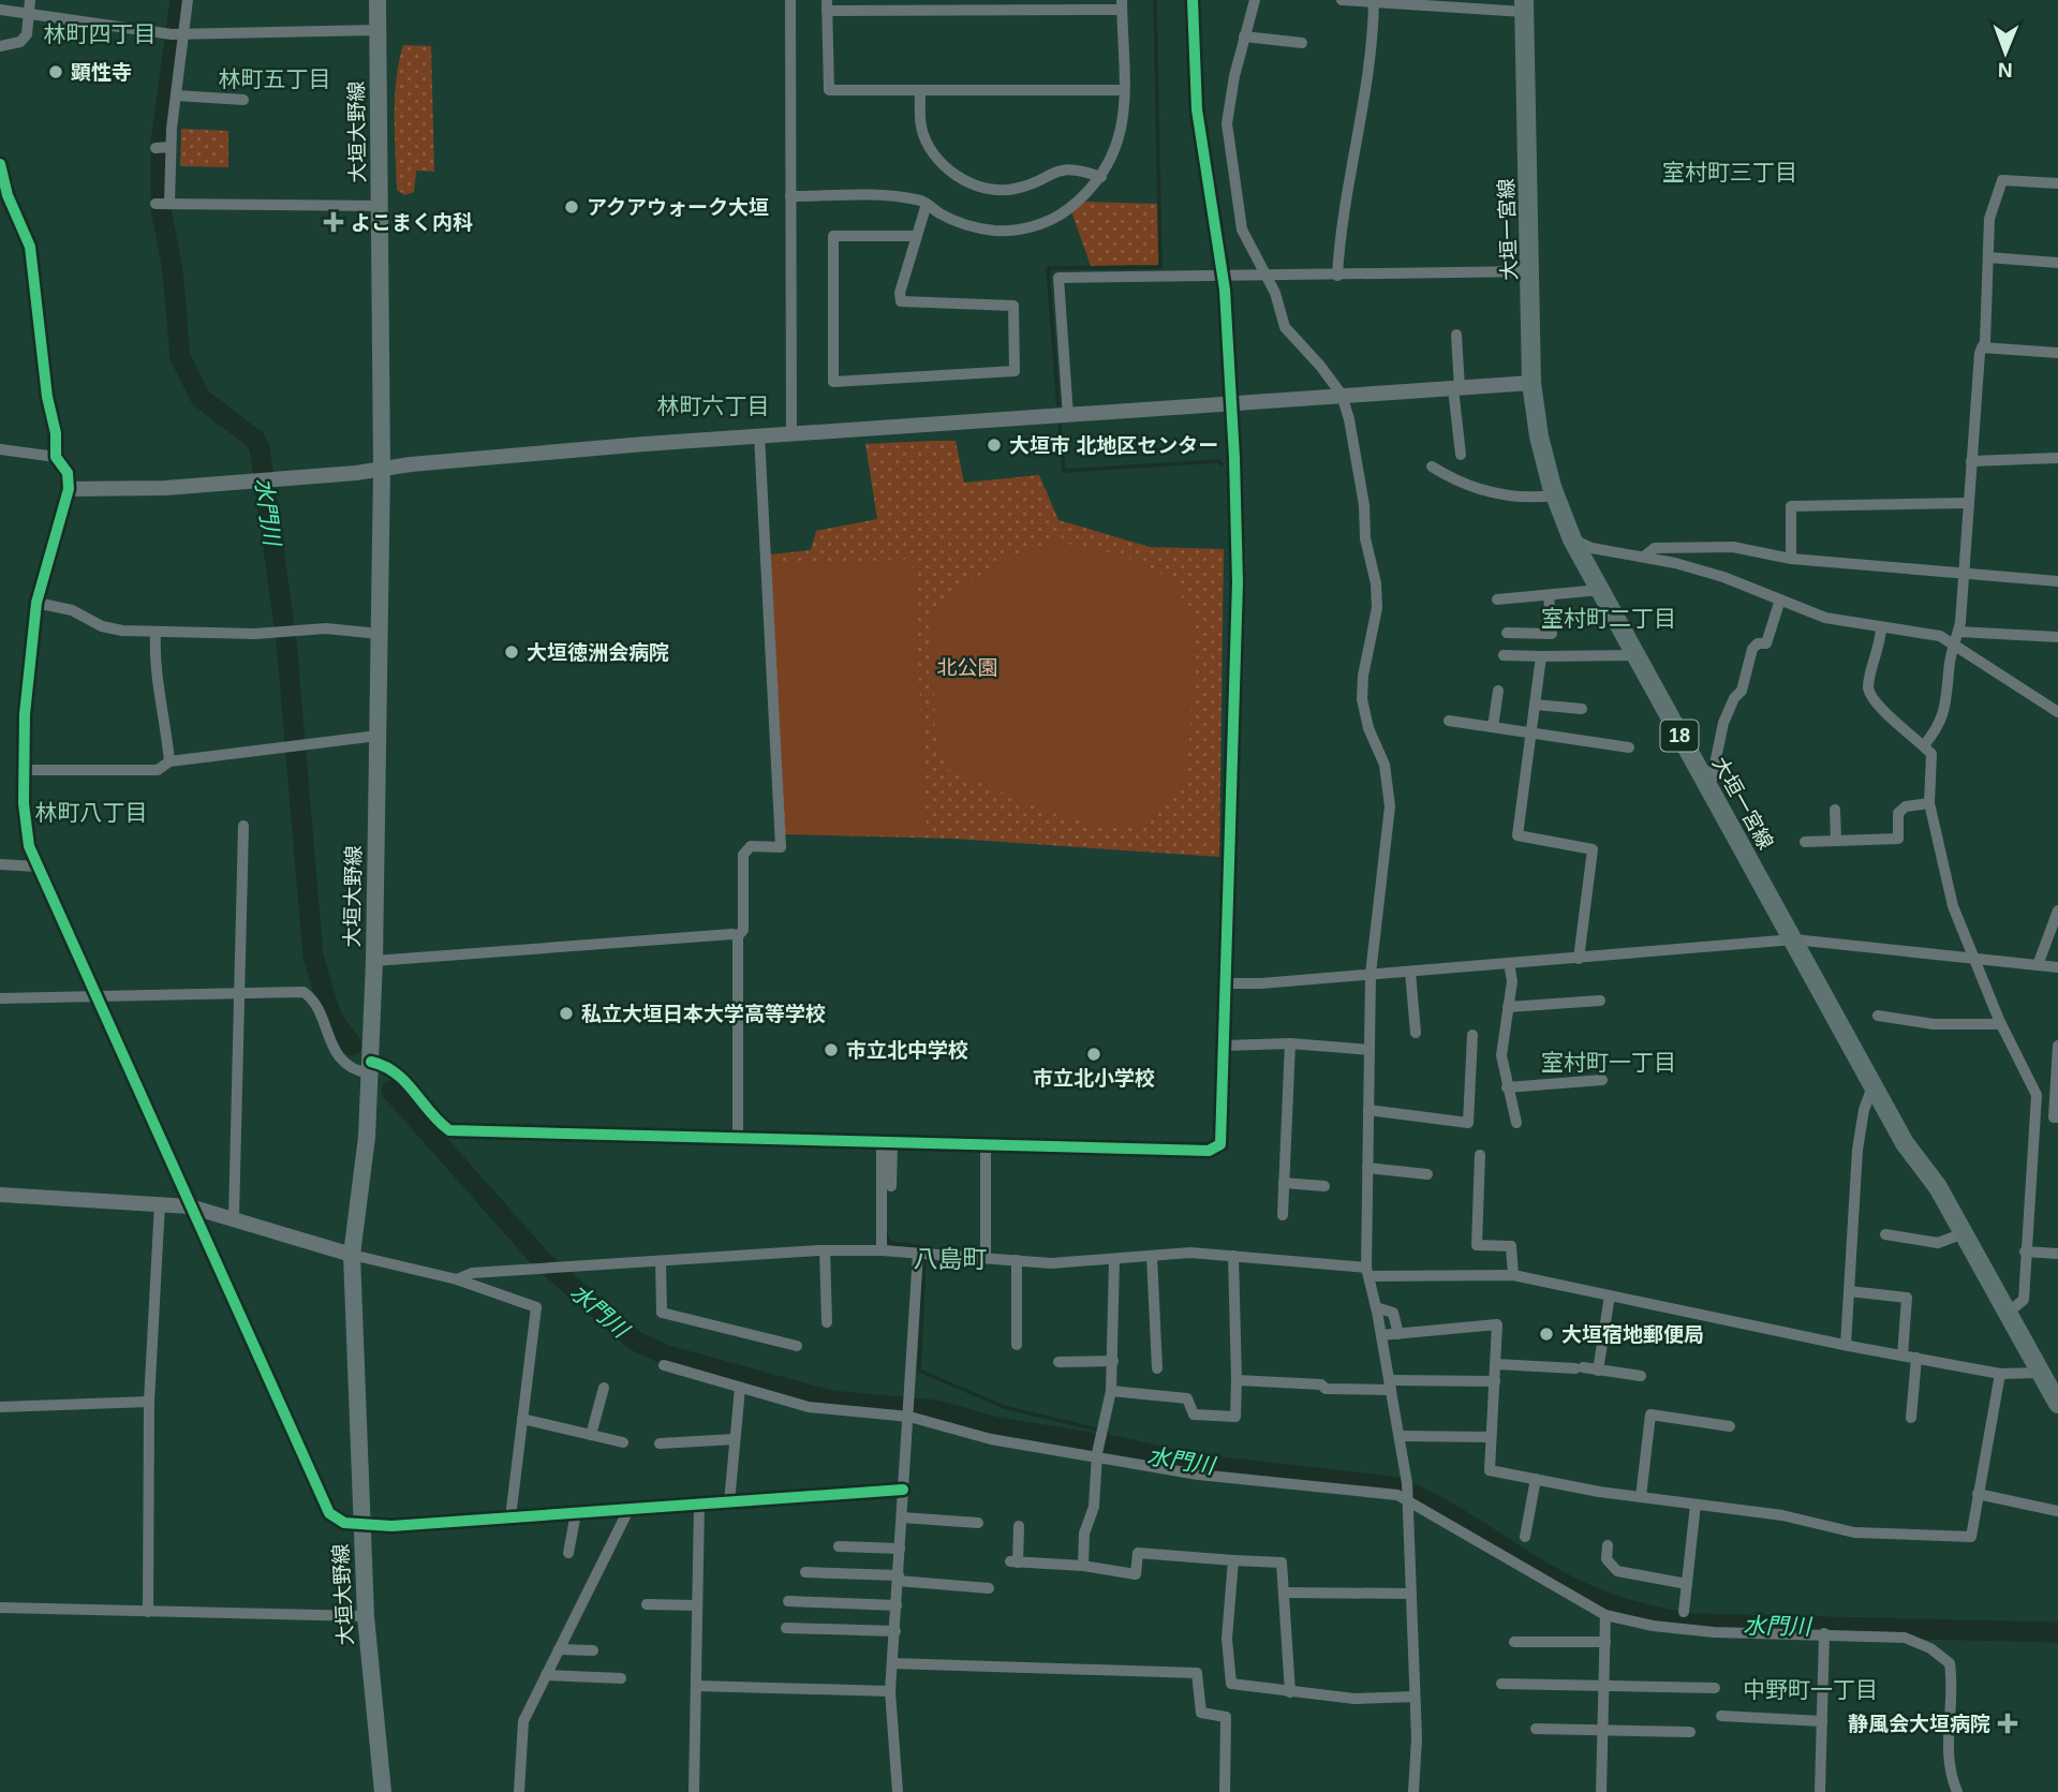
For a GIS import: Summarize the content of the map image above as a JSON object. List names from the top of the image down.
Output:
{
  "streets": {
    "main road": ["大垣大野線", "大垣一宮線", "18"]
  },
  "districts": [
    "林町四丁目",
    "林町五丁目",
    "室村町三丁目",
    "林町六丁目",
    "室村町二丁目",
    "林町八丁目",
    "室村町一丁目",
    "八島町",
    "中野町一丁目"
  ],
  "water": ["水門川"],
  "parks": ["北公園"],
  "places": {
    "other": [
      "顕性寺",
      "アクアウォーク大垣",
      "大垣市 北地区センター",
      "大垣徳洲会病院",
      "私立大垣日本大学高等学校",
      "市立北中学校",
      "市立北小学校",
      "大垣宿地郵便局"
    ],
    "health": ["よこまく内科", "静風会大垣病院"]
  },
  "north": "bottom"
}
